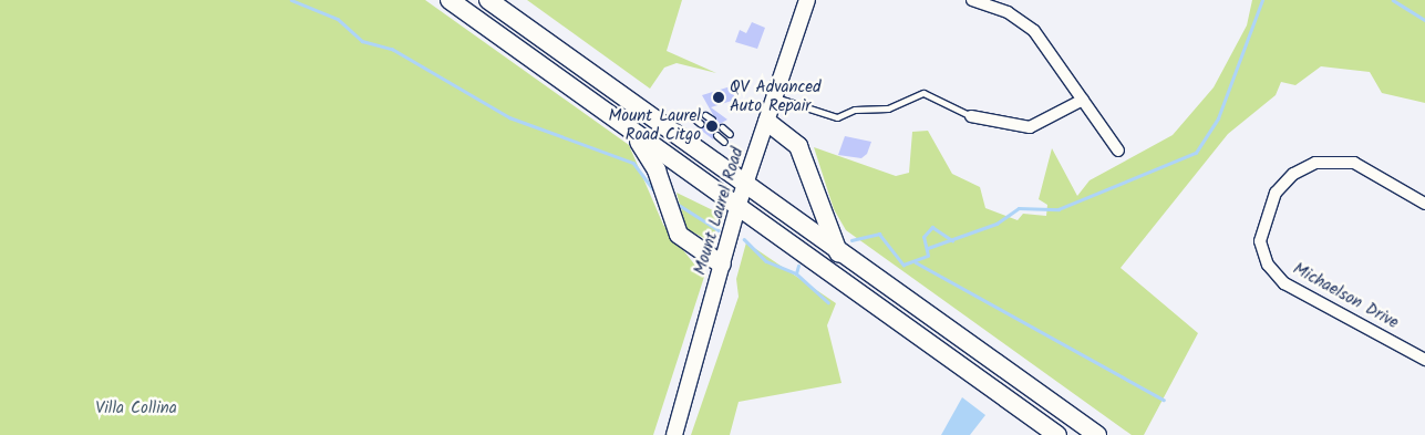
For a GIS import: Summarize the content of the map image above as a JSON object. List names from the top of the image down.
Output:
{
  "streets": {
    "main road": ["Mount Laurel Road"],
    "street": ["Michaelson Drive"]
  },
  "parks": ["Villa Collina"],
  "places": ["QV Advanced Auto Repair", "Mount Laurel Road Citgo"]
}
